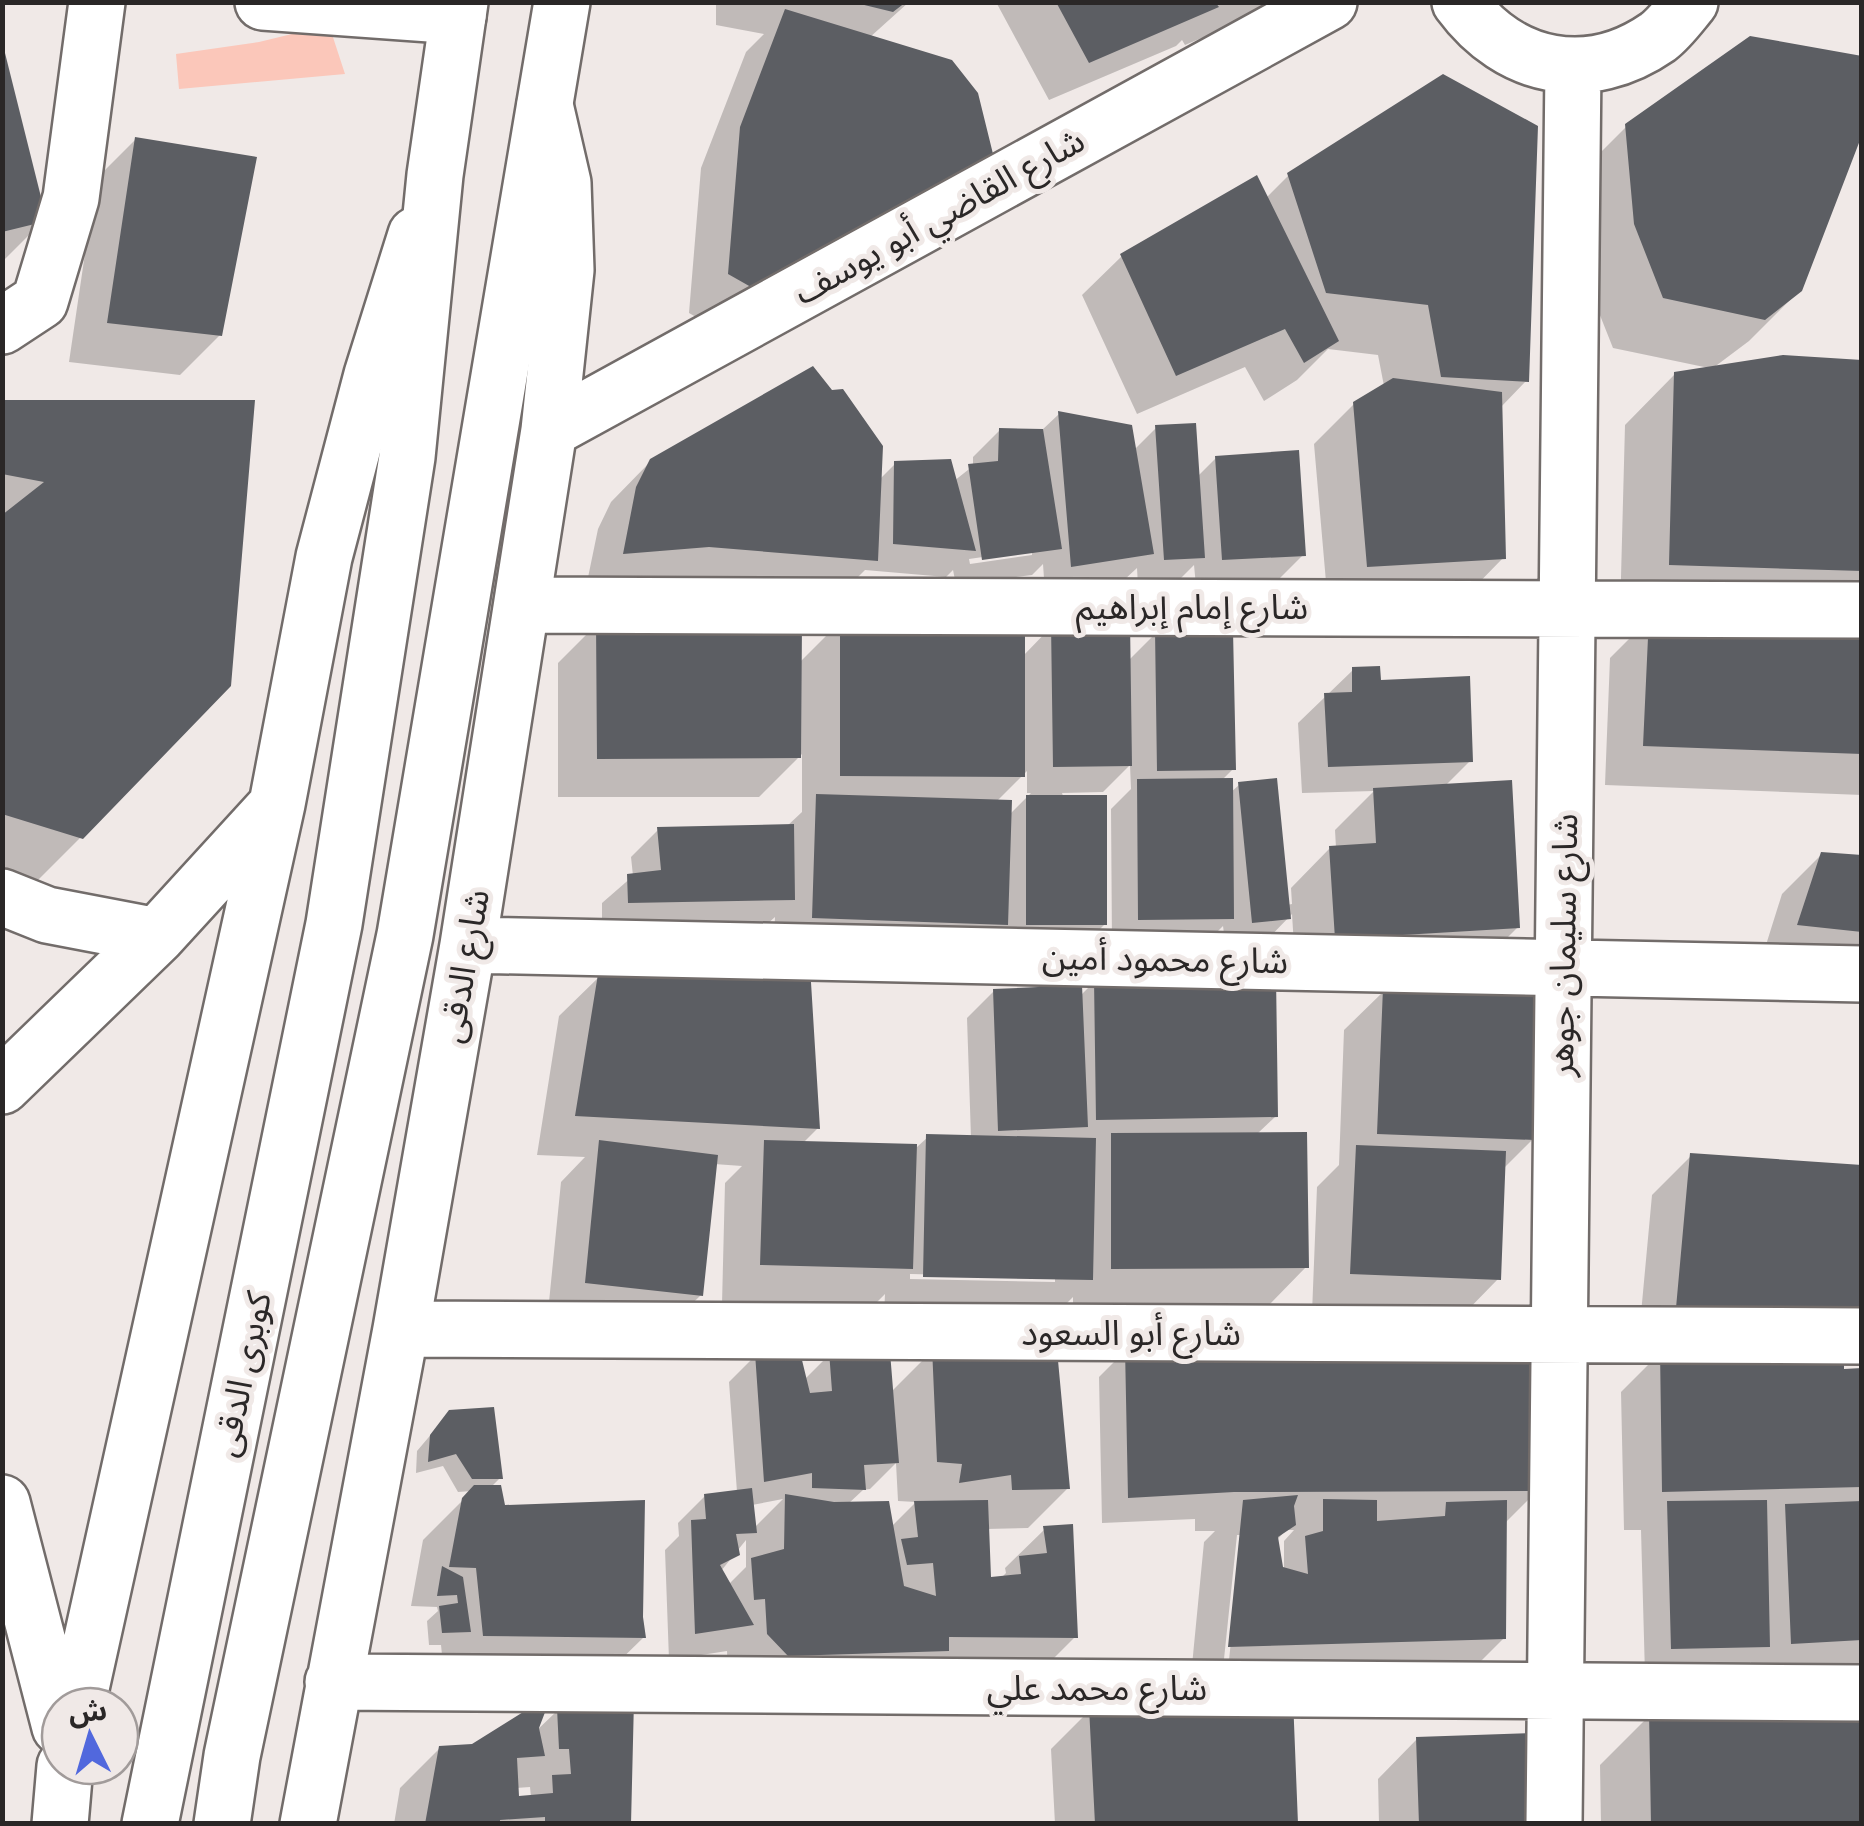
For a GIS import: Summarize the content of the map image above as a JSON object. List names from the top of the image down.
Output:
{
  "streets": {
    "street": [
      "شارع القاضي أبو يوسف",
      "شارع إمام إبراهيم",
      "شارع سليمان جوهر",
      "شارع محمود أمين",
      "شارع الدقى",
      "شارع أبو السعود",
      "كوبرى الدقى",
      "شارع محمد علي"
    ]
  },
  "crossings": [
    ["شارع القاضي أبو يوسف", "شارع الدقى"],
    ["شارع إمام إبراهيم", "شارع سليمان جوهر"],
    ["شارع إمام إبراهيم", "شارع الدقى"],
    ["شارع سليمان جوهر", "شارع محمود أمين"],
    ["شارع سليمان جوهر", "شارع أبو السعود"],
    ["شارع سليمان جوهر", "شارع محمد علي"],
    ["شارع محمود أمين", "شارع الدقى"],
    ["شارع الدقى", "شارع أبو السعود"],
    ["شارع الدقى", "كوبرى الدقى"],
    ["شارع الدقى", "شارع محمد علي"]
  ],
  "north": "top"
}
